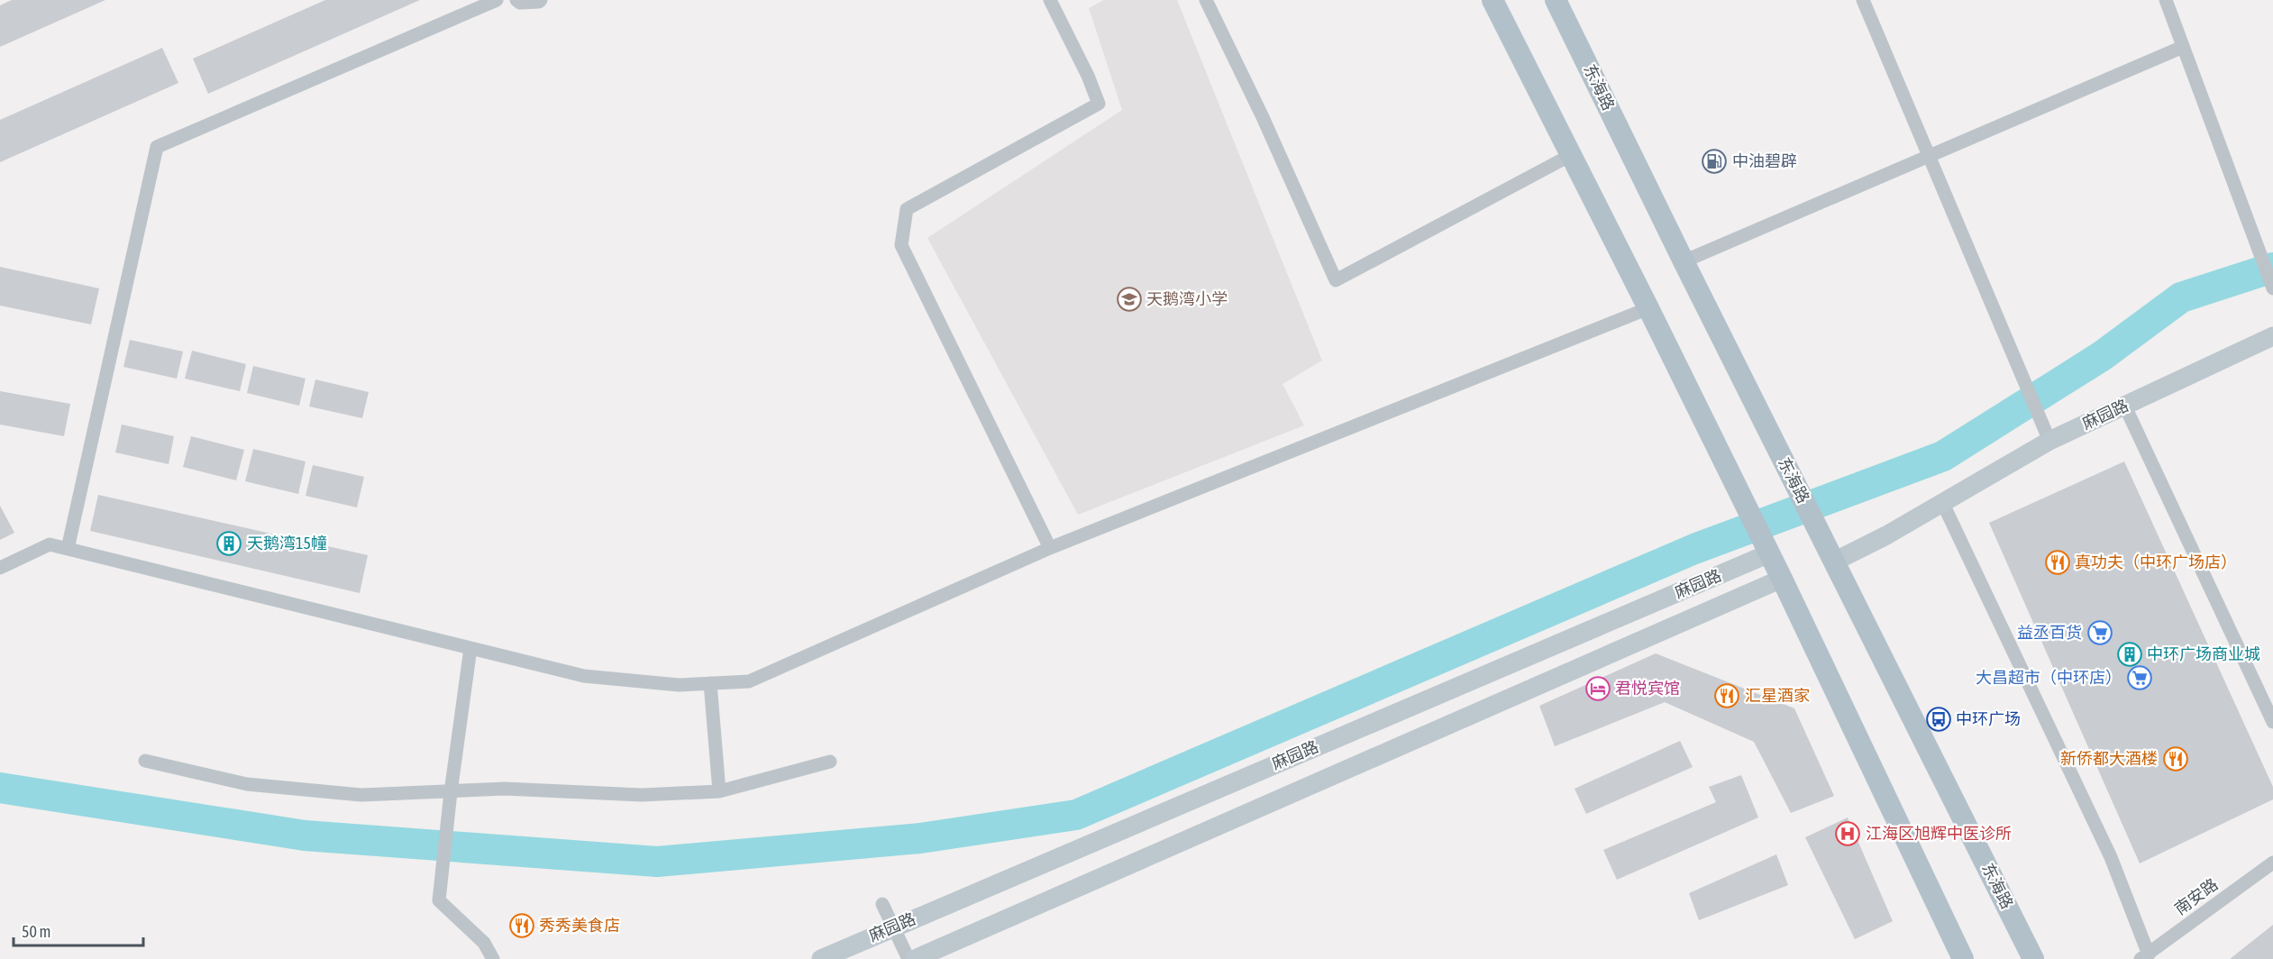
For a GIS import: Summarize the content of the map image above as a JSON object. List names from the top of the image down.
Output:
{
  "streets": {
    "main road": ["东海路"],
    "street": ["麻园路", "南安路"]
  },
  "crossings": [
    ["东海路", "麻园路"]
  ],
  "places": {
    "fuel station": ["中油碧辟"],
    "school or university": ["天鹅湾小学"],
    "building": ["天鹅湾15幢", "中环广场商业城"],
    "restaurant": [
      "真功夫（中环广场店）",
      "汇星酒家",
      "新侨都大酒楼",
      "秀秀美食店"
    ],
    "supermarket": ["益丞百货", "大昌超市（中环店）"],
    "hotel": ["君悦宾馆"],
    "bus stop": ["中环广场"],
    "hospital": ["江海区旭辉中医诊所"]
  },
  "scale_bar": "50 m"
}
